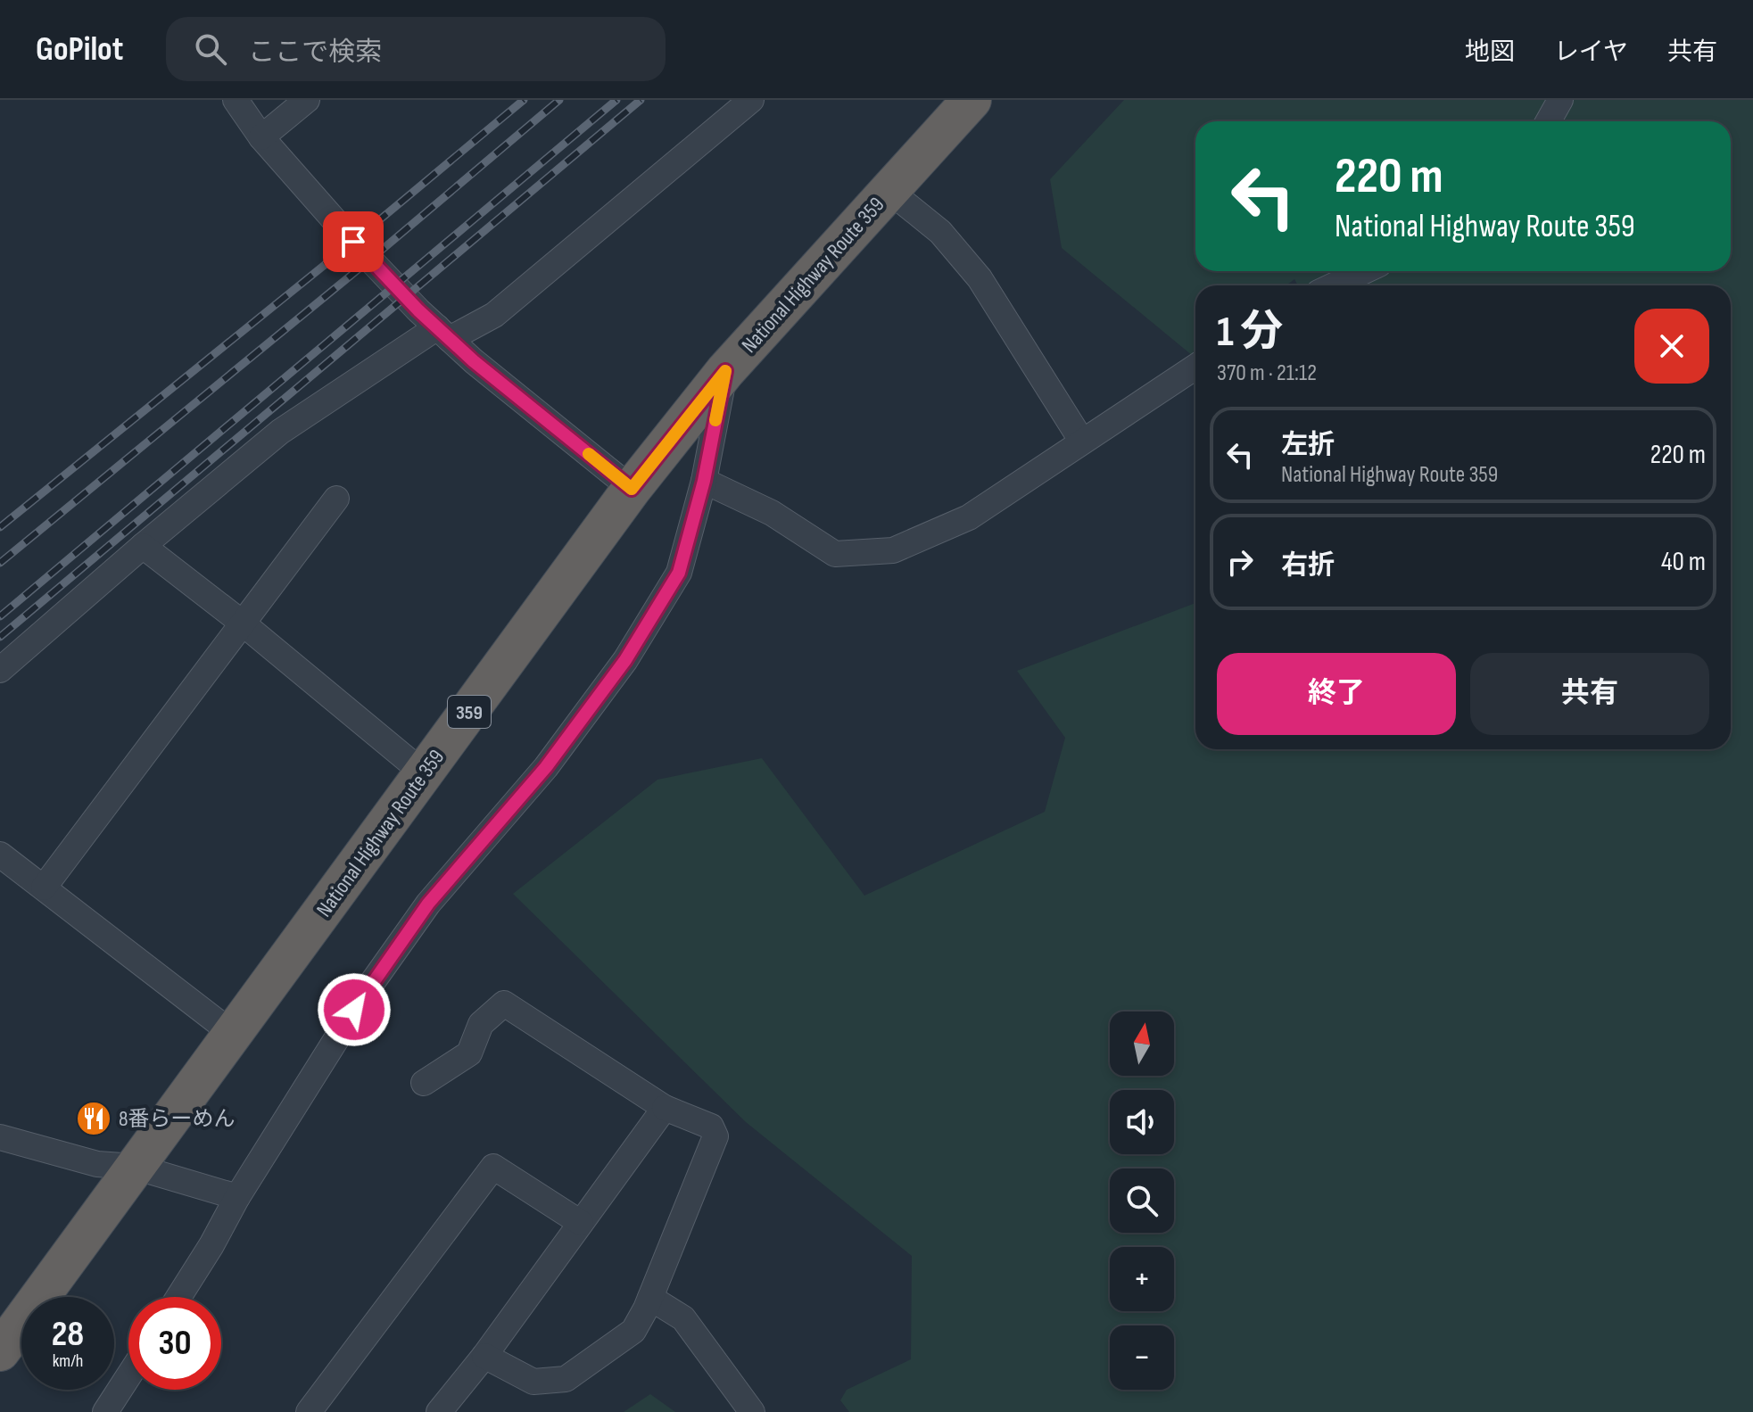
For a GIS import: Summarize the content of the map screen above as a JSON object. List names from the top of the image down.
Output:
{
  "streets": {
    "highway": ["National Highway Route 359", "359"]
  },
  "places": {
    "restaurant": ["8番らーめん"]
  },
  "north": "top",
  "page": {
    "header": "GoPilot",
    "search": "ここで検索",
    "nav": ["地図", "レイヤ", "共有"],
    "turn": ["220 m", "National Highway Route 359"],
    "heading": ["1 分", "370 m · 21:12"],
    "list": [
      {
        "name": "左折",
        "note": "National Highway Route 359",
        "value": "220 m"
      },
      {
        "name": "右折",
        "value": "40 m"
      }
    ],
    "buttons": ["終了", "共有"],
    "map_buttons": ["+", "−"],
    "speed": "28 km/h",
    "limit": "30"
  }
}
